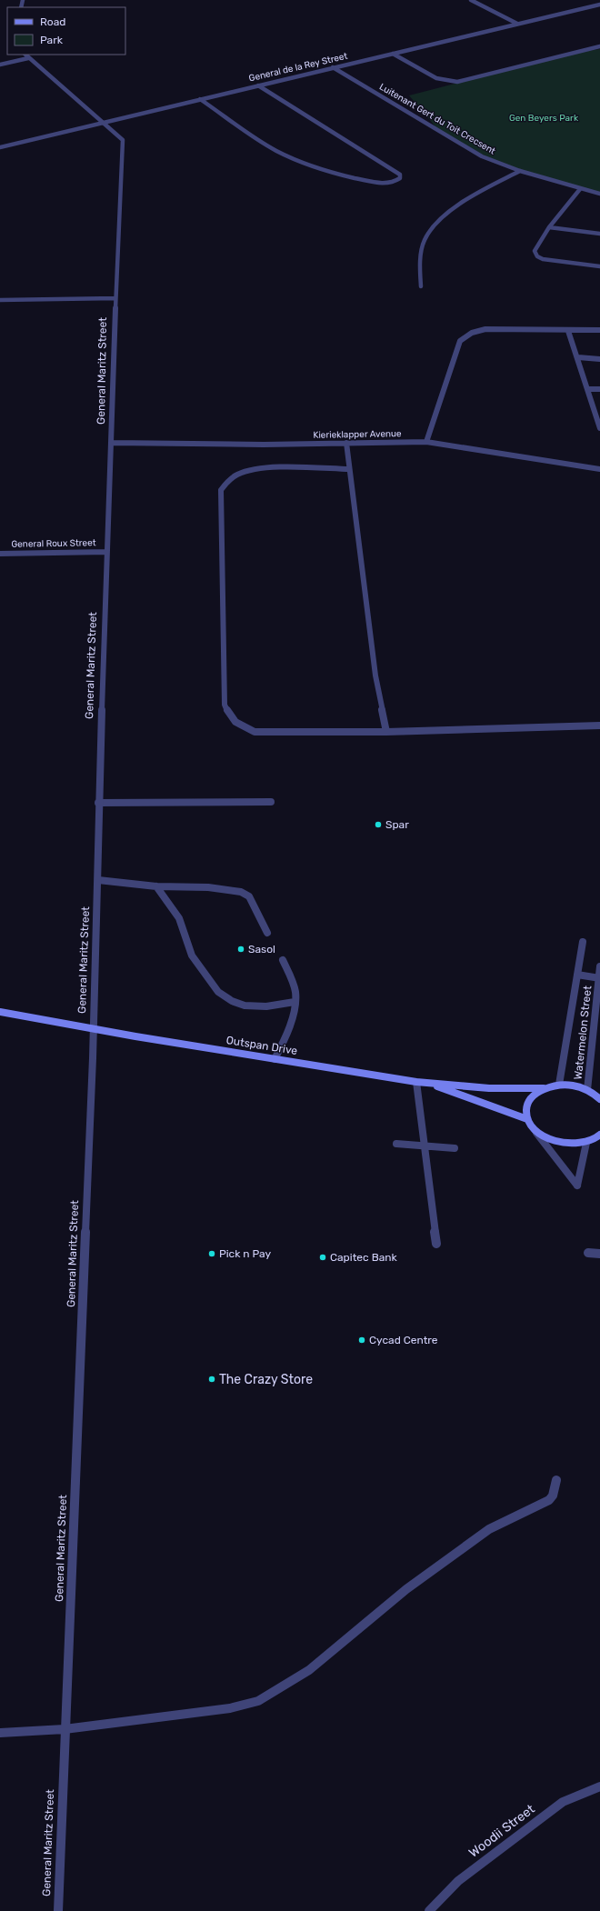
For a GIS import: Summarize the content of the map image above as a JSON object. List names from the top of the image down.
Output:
{
  "streets": {
    "street": [
      "General de la Rey Street",
      "Luitenant Gert du Toit Crecsent",
      "General Maritz Street",
      "Kierieklapper Avenue",
      "General Roux Street",
      "Watermelon Street",
      "Outspan Drive",
      "Woodii Street"
    ]
  },
  "crossings": [
    ["General de la Rey Street", "Luitenant Gert du Toit Crecsent"],
    ["General de la Rey Street", "General Maritz Street"],
    ["General Maritz Street", "Kierieklapper Avenue"],
    ["General Maritz Street", "General Roux Street"],
    ["General Maritz Street", "Outspan Drive"]
  ],
  "parks": ["Gen Beyers Park"],
  "places": [
    "Spar",
    "Sasol",
    "Pick n Pay",
    "Capitec Bank",
    "Cycad Centre",
    "The Crazy Store"
  ],
  "legend": ["Road", "Park"]
}
